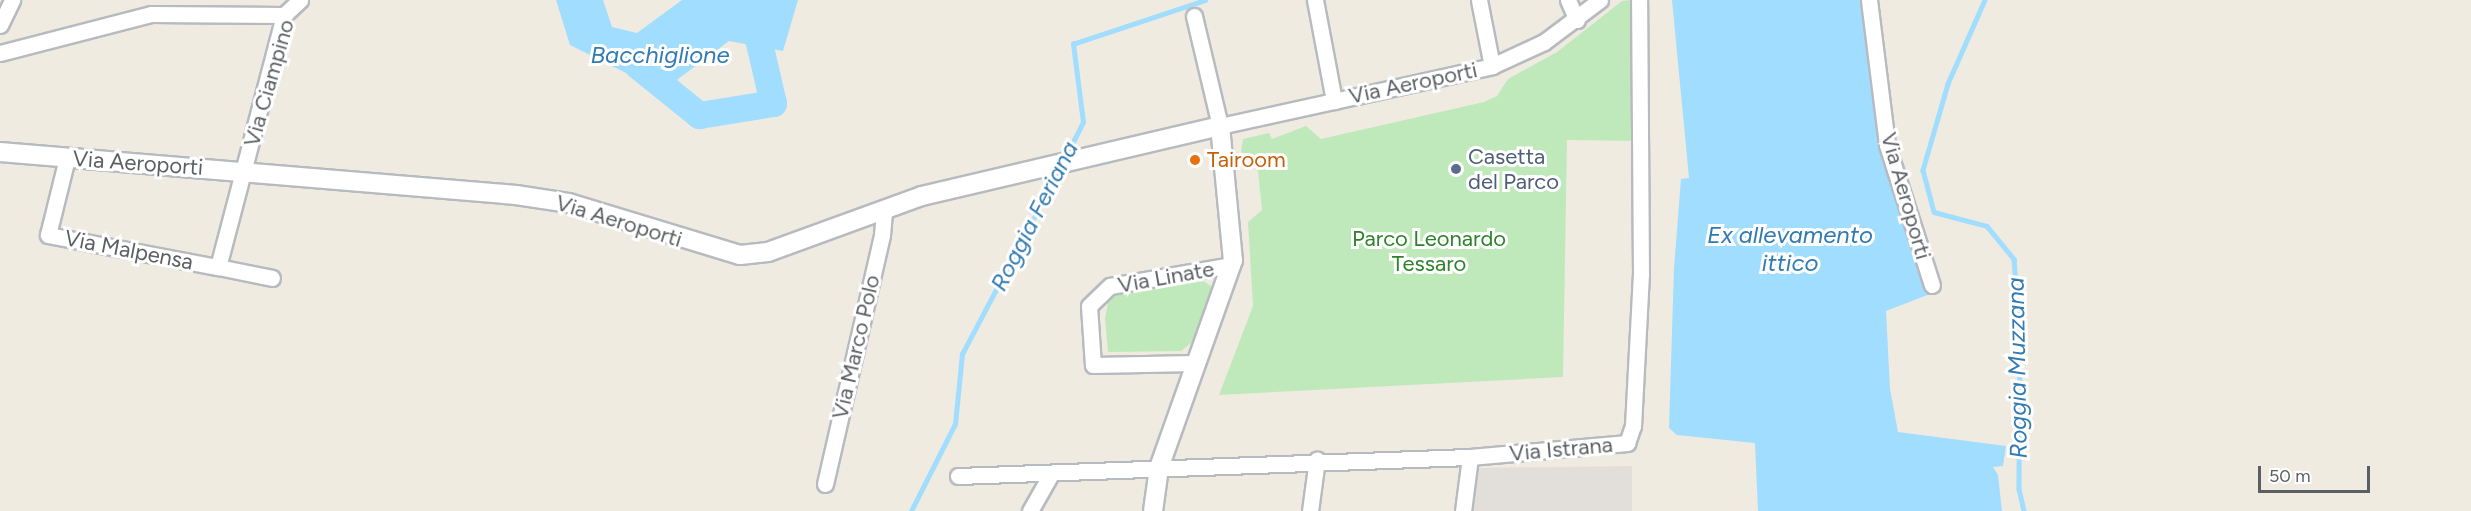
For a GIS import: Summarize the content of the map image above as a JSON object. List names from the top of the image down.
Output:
{
  "streets": {
    "street": [
      "Via Ciampino",
      "Via Aeroporti",
      "Via Malpensa",
      "Via Linate",
      "Via Marco Polo",
      "Via Istrana"
    ]
  },
  "crossings": [
    ["Via Ciampino", "Via Aeroporti"],
    ["Via Ciampino", "Via Malpensa"],
    ["Via Aeroporti", "Via Malpensa"],
    ["Via Aeroporti", "Via Linate"],
    ["Via Aeroporti", "Via Marco Polo"],
    ["Via Linate", "Via Istrana"]
  ],
  "water": [
    "Bacchiglione",
    "Roggia Feriana",
    "Ex allevamento ittico",
    "Roggia Muzzana"
  ],
  "parks": ["Parco Leonardo Tessaro"],
  "places": ["Tairoom", "Casetta del Parco"],
  "scale_bar": "50 m"
}
